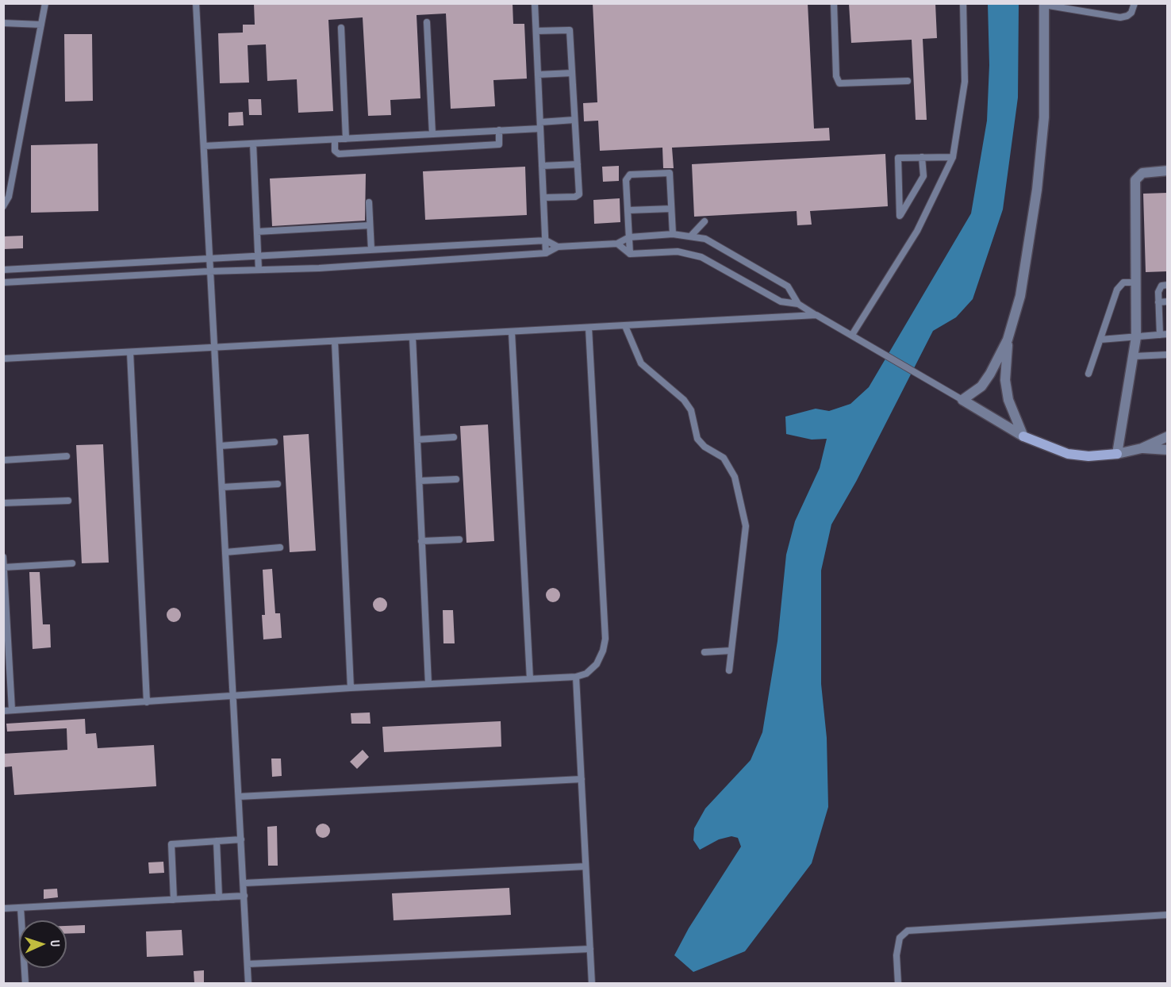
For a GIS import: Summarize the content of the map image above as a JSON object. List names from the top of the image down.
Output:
{
  "north": "right"
}
